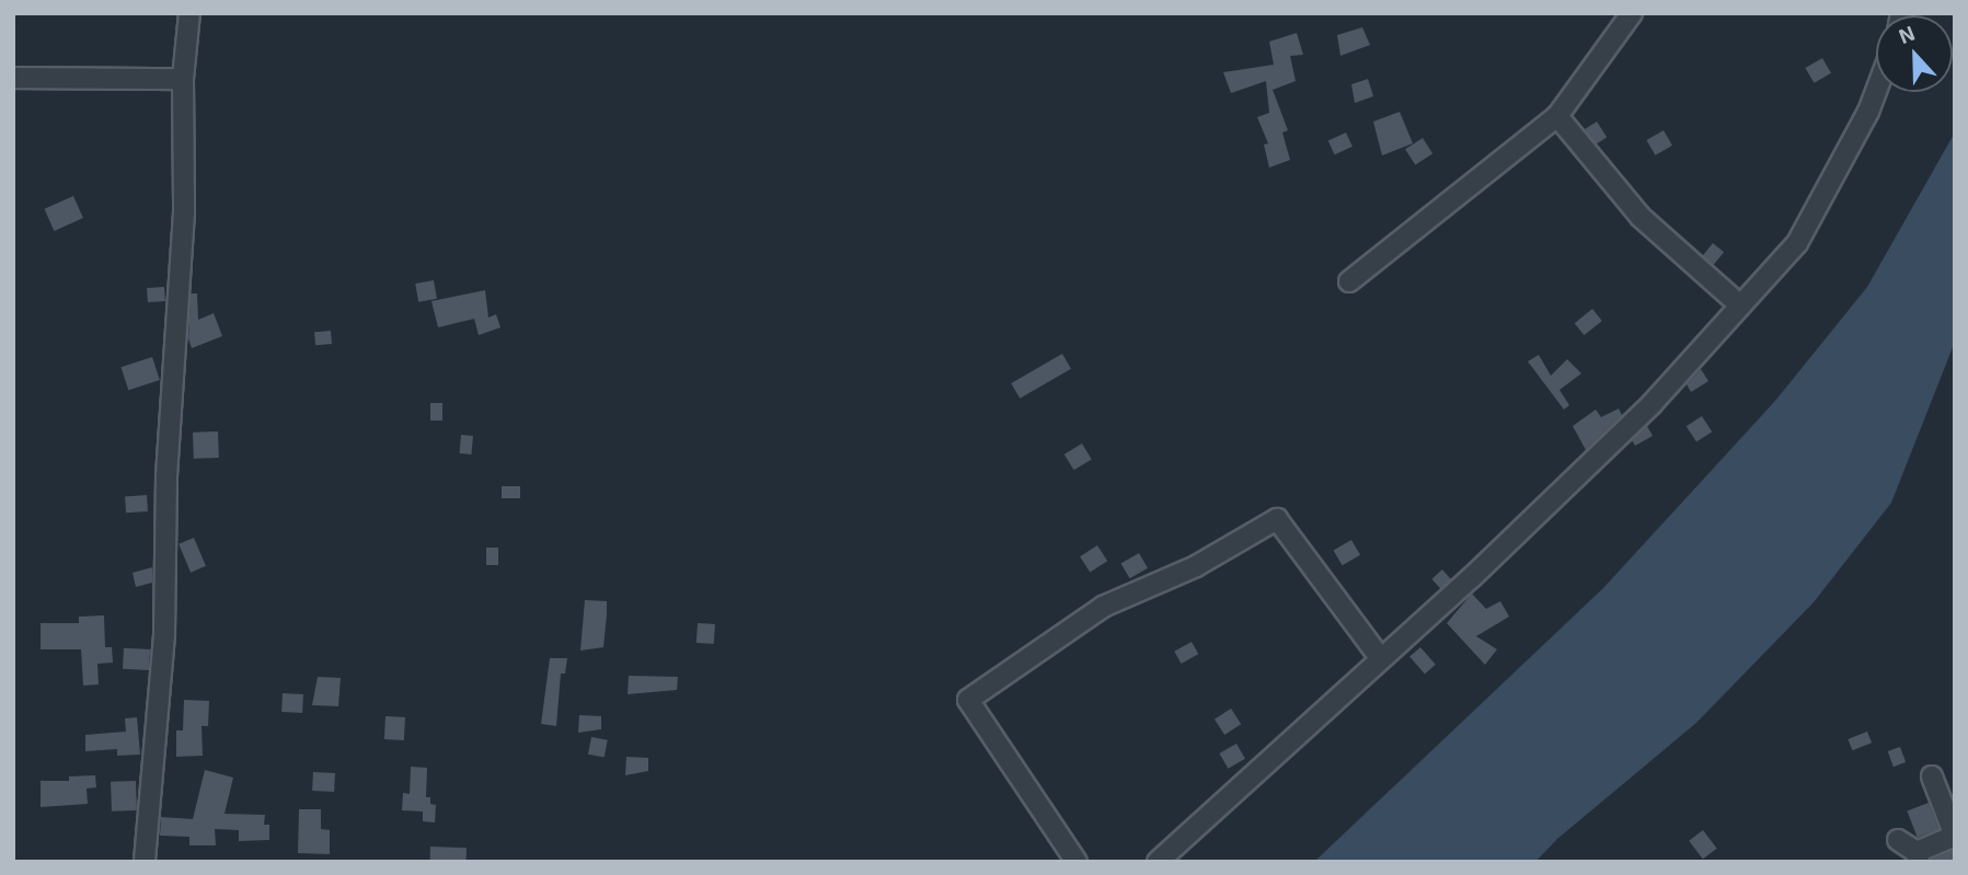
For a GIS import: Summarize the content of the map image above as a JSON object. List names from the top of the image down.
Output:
{
  "north": "top"
}
